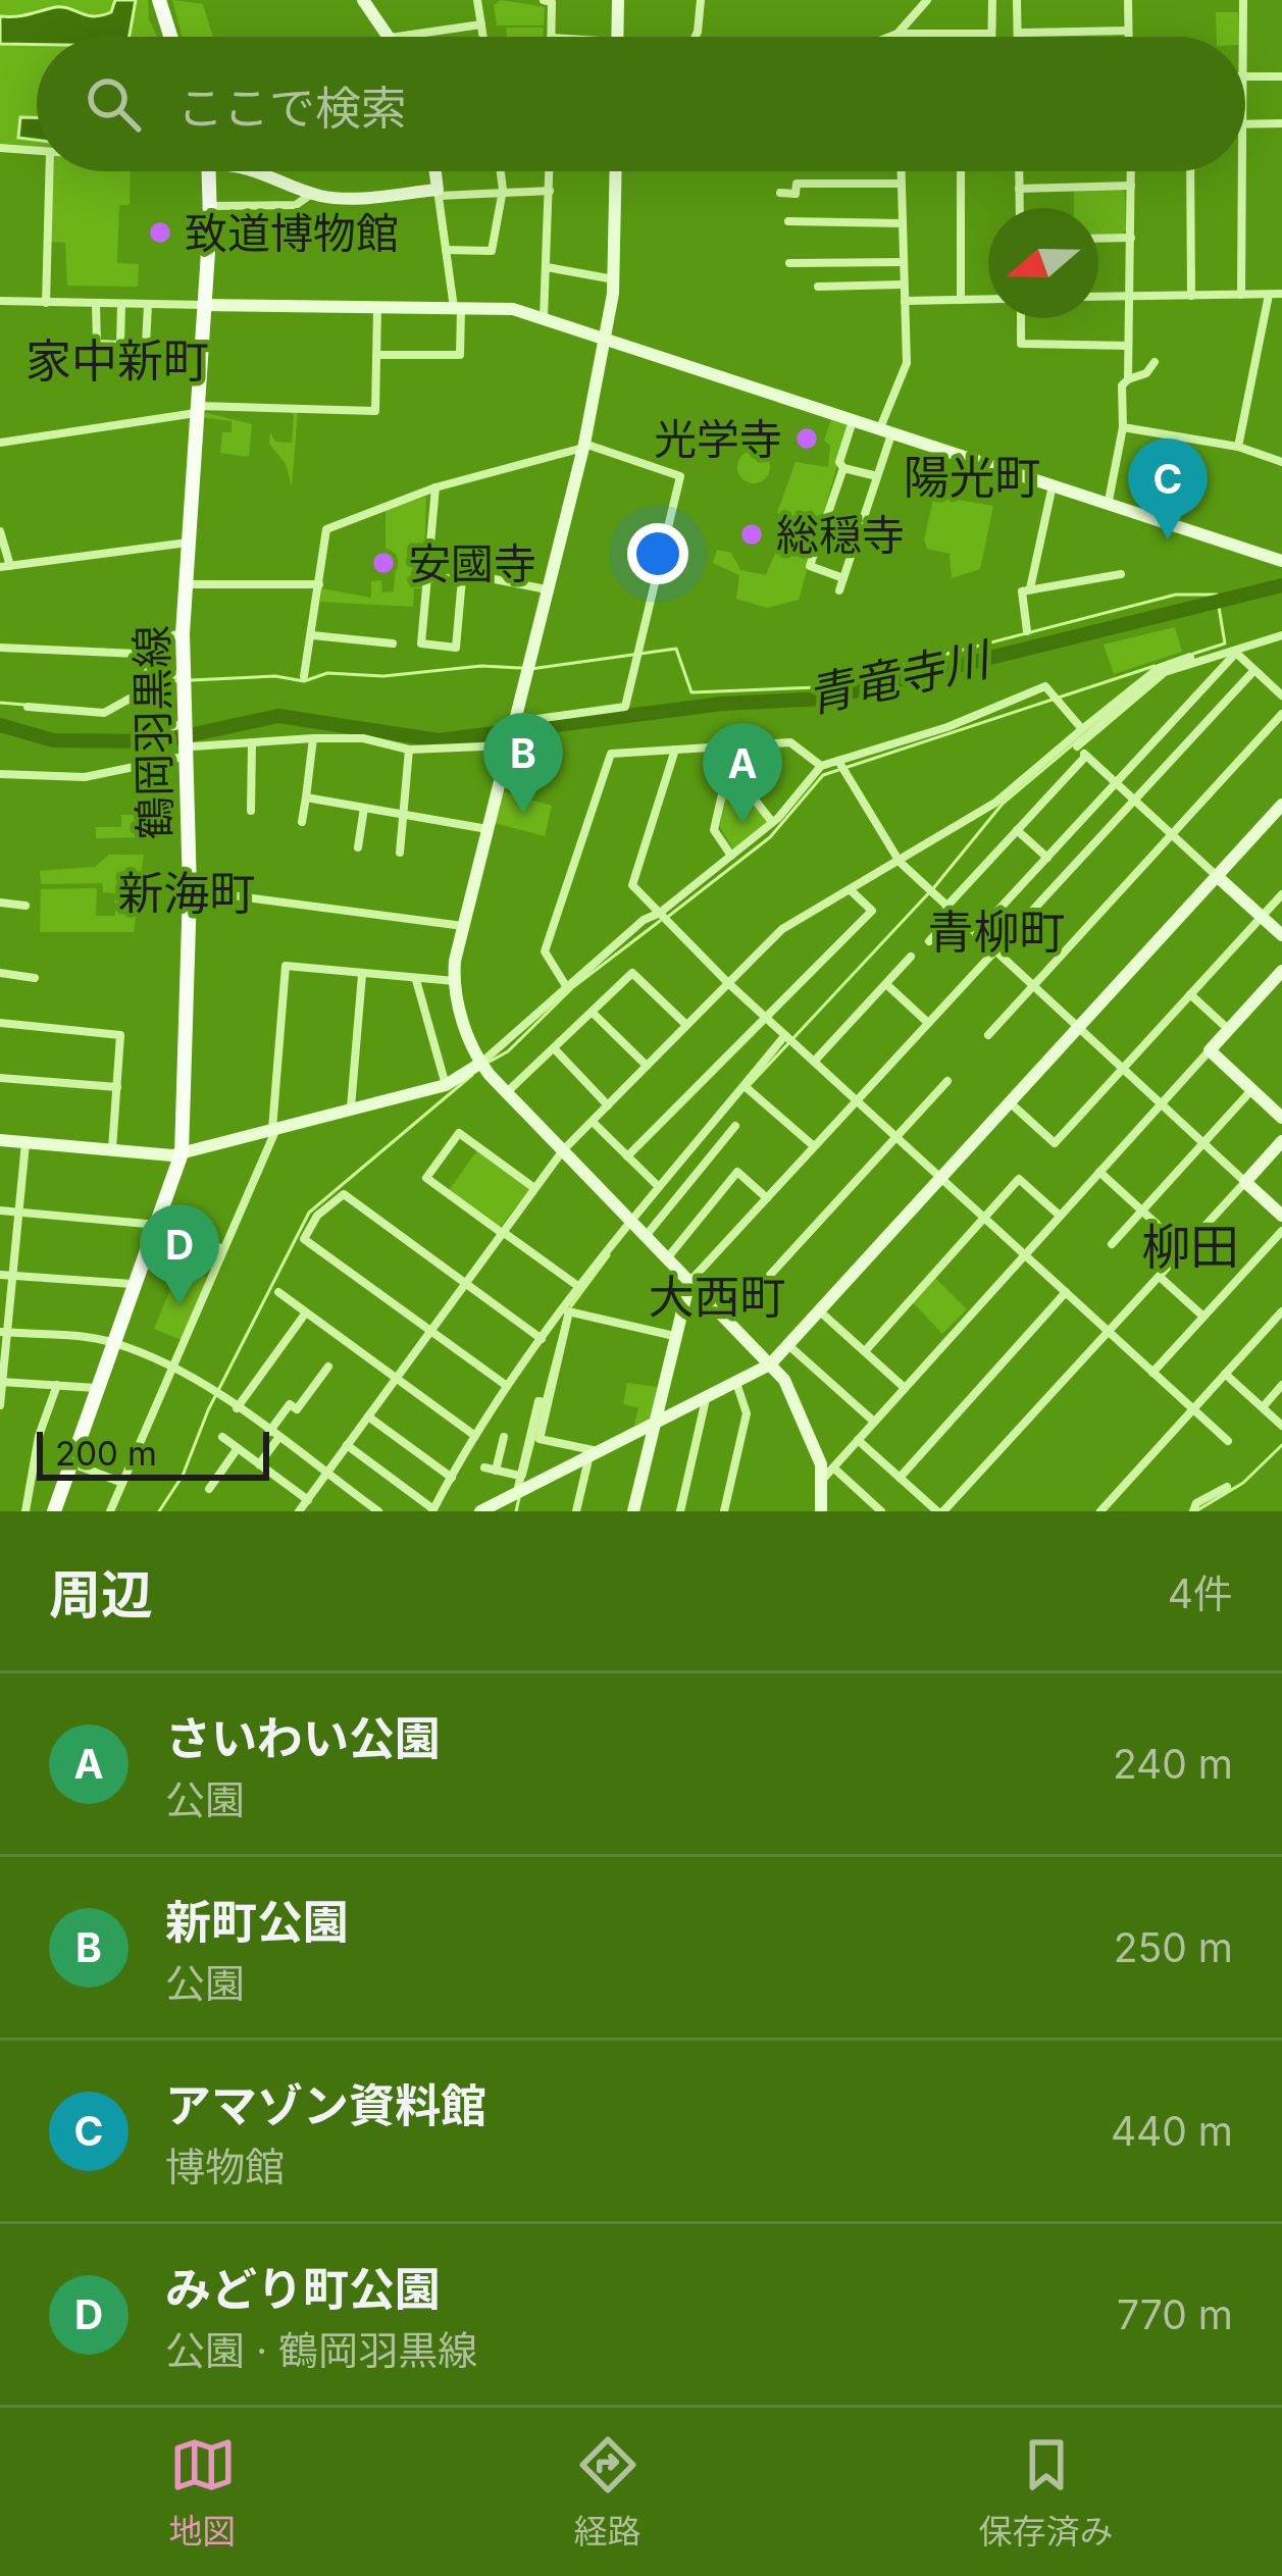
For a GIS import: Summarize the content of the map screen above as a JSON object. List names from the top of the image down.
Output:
{
  "streets": {
    "main road": ["鶴岡羽黒線"]
  },
  "districts": [
    "家中新町",
    "陽光町",
    "新海町",
    "青柳町",
    "柳田",
    "大西町"
  ],
  "water": ["青竜寺川"],
  "places": [
    "致道博物館",
    "光学寺",
    "総穏寺",
    "安國寺"
  ],
  "scale_bar": "200 m",
  "north": "left",
  "page": {
    "search": "ここで検索",
    "pins": [
      "C",
      "B",
      "A",
      "D"
    ],
    "scale": "200 m",
    "heading": ["周辺", "4件"],
    "list": [
      {
        "mark": "A",
        "name": "さいわい公園",
        "note": "公園",
        "value": "240 m"
      },
      {
        "mark": "B",
        "name": "新町公園",
        "note": "公園",
        "value": "250 m"
      },
      {
        "mark": "C",
        "name": "アマゾン資料館",
        "note": "博物館",
        "value": "440 m"
      },
      {
        "mark": "D",
        "name": "みどり町公園",
        "note": "公園 · 鶴岡羽黒線",
        "value": "770 m"
      }
    ],
    "nav": ["地図", "経路", "保存済み"]
  }
}
